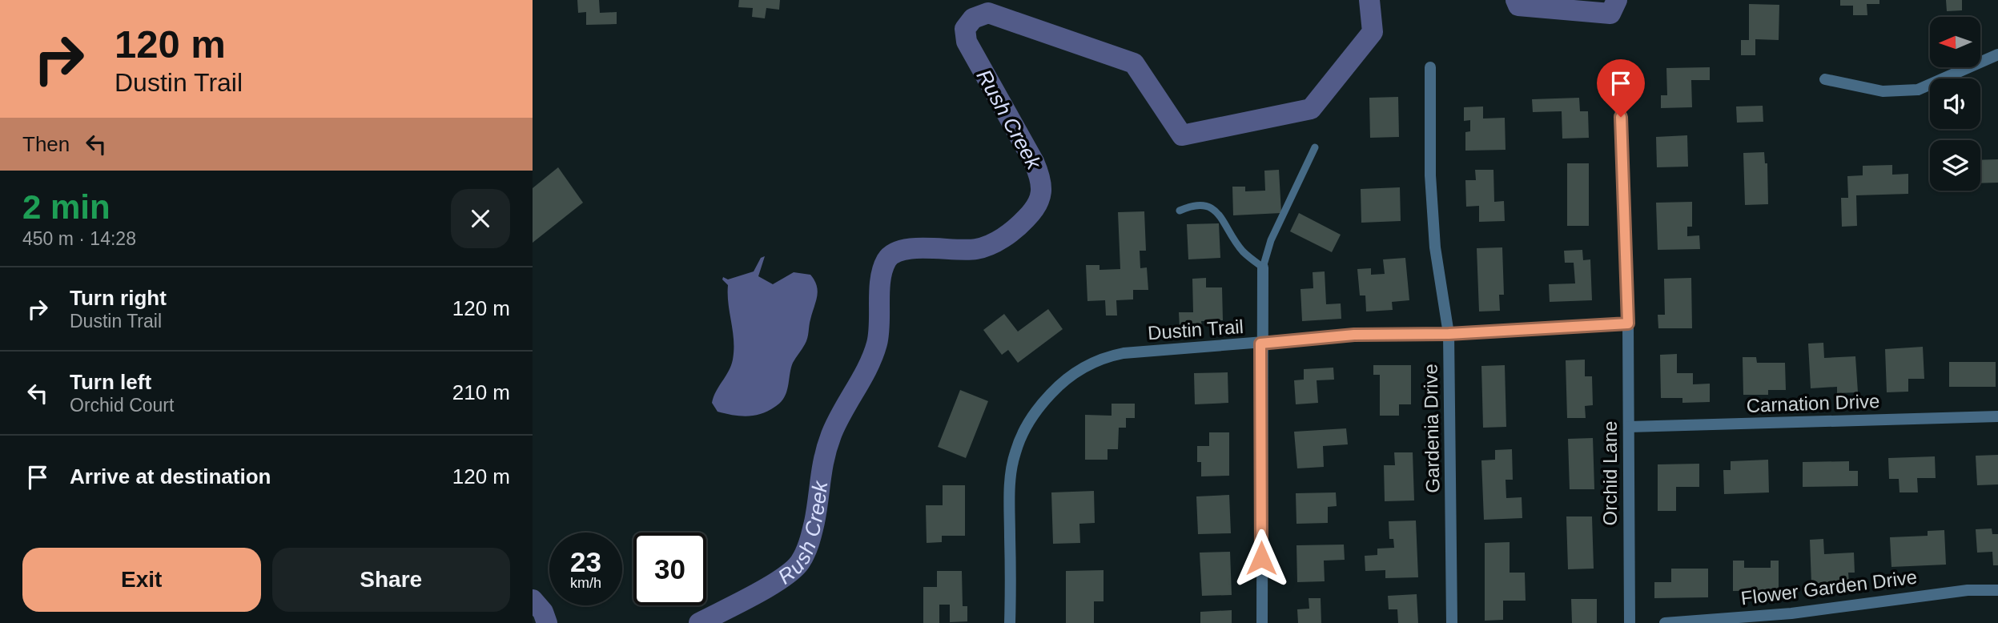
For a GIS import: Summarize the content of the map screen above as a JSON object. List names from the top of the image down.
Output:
{
  "streets": {
    "street": [
      "Dustin Trail",
      "Carnation Drive",
      "Gardenia Drive",
      "Orchid Lane",
      "Flower Garden Drive"
    ]
  },
  "crossings": [
    ["Dustin Trail", "Gardenia Drive"],
    ["Dustin Trail", "Orchid Lane"],
    ["Carnation Drive", "Orchid Lane"]
  ],
  "water": ["Rush Creek"],
  "north": "left",
  "page": {
    "turn": ["120 m", "Dustin Trail"],
    "then": "Then",
    "heading": ["2 min", "450 m · 14:28"],
    "list": [
      {
        "name": "Turn right",
        "note": "Dustin Trail",
        "value": "120 m"
      },
      {
        "name": "Turn left",
        "note": "Orchid Court",
        "value": "210 m"
      },
      {
        "name": "Arrive at destination",
        "value": "120 m"
      }
    ],
    "speed": "23 km/h",
    "limit": "30",
    "buttons": ["Exit", "Share"]
  }
}
